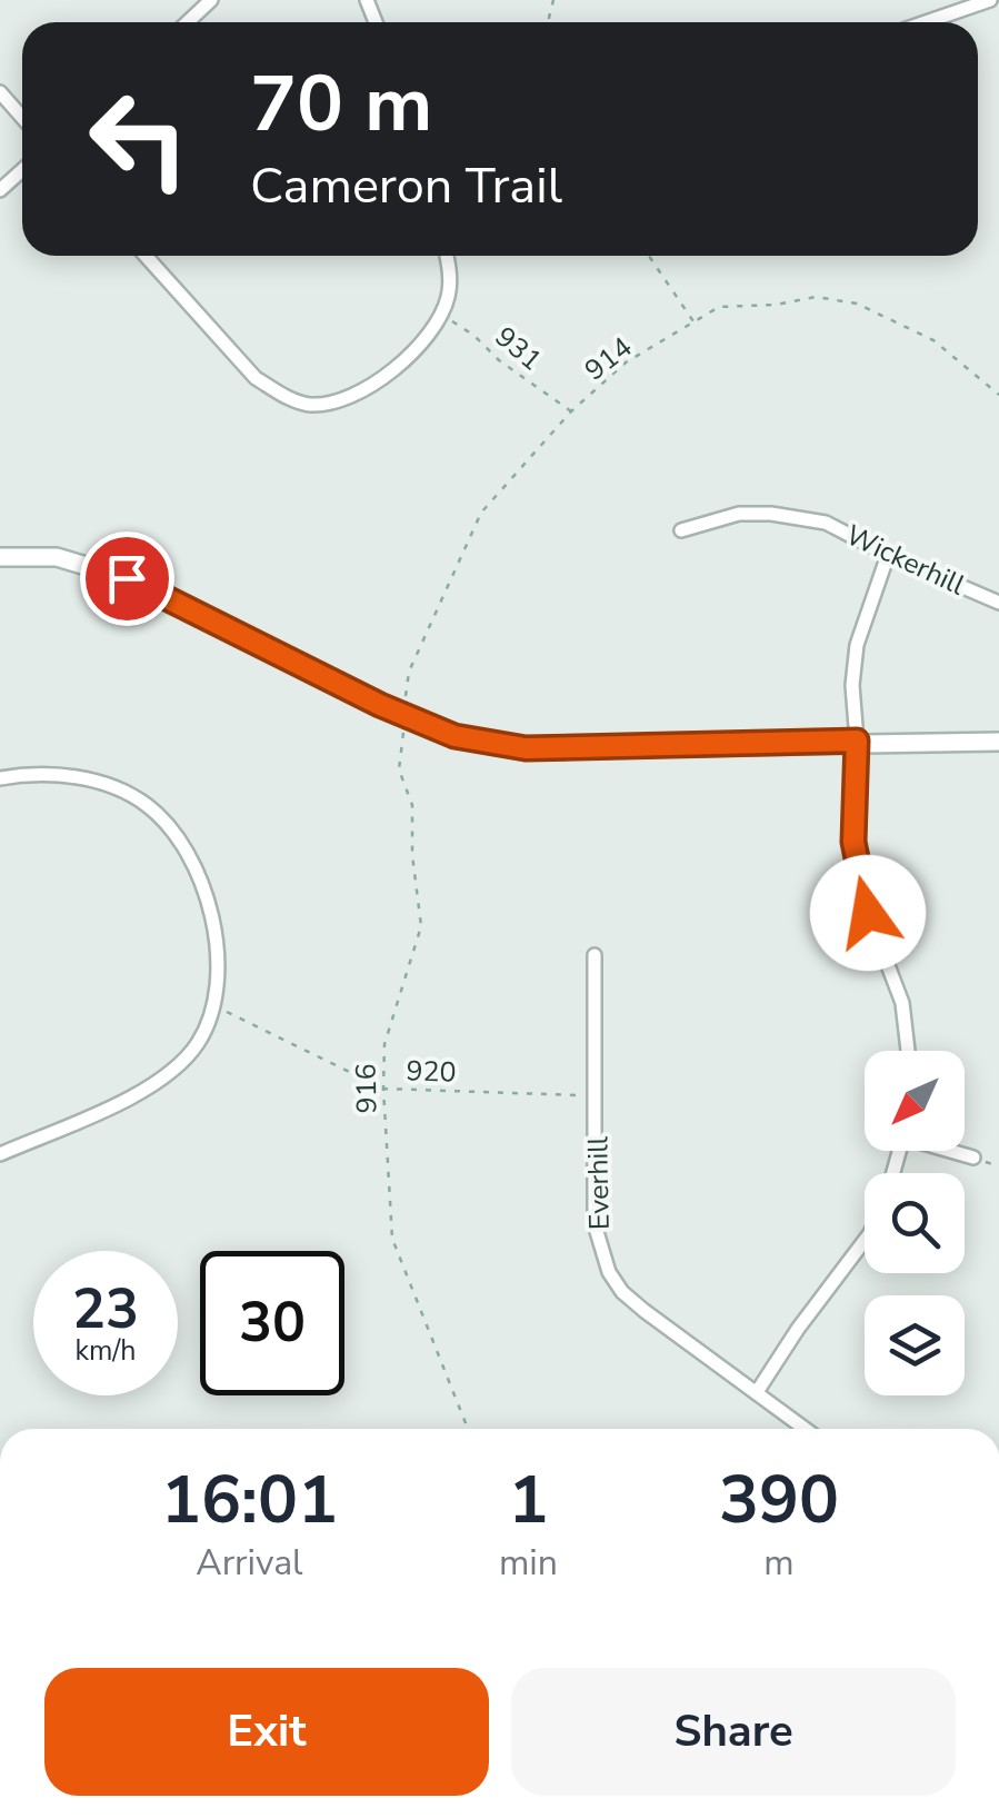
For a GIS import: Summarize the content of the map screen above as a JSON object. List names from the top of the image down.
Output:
{
  "streets": {
    "street": ["Wickerhill", "Everhill"],
    "path": [
      "931",
      "914",
      "920",
      "916"
    ]
  },
  "crossings": [
    ["931", "914"],
    ["914", "916"],
    ["920", "916"],
    ["920", "Everhill"]
  ],
  "north": "bottom left",
  "page": {
    "turn": ["70 m", "Cameron Trail"],
    "speed": "23 km/h",
    "limit": "30",
    "eta": [
      "16:01",
      "Arrival",
      "1",
      "min",
      "390",
      "m"
    ],
    "buttons": ["Exit", "Share"]
  }
}
